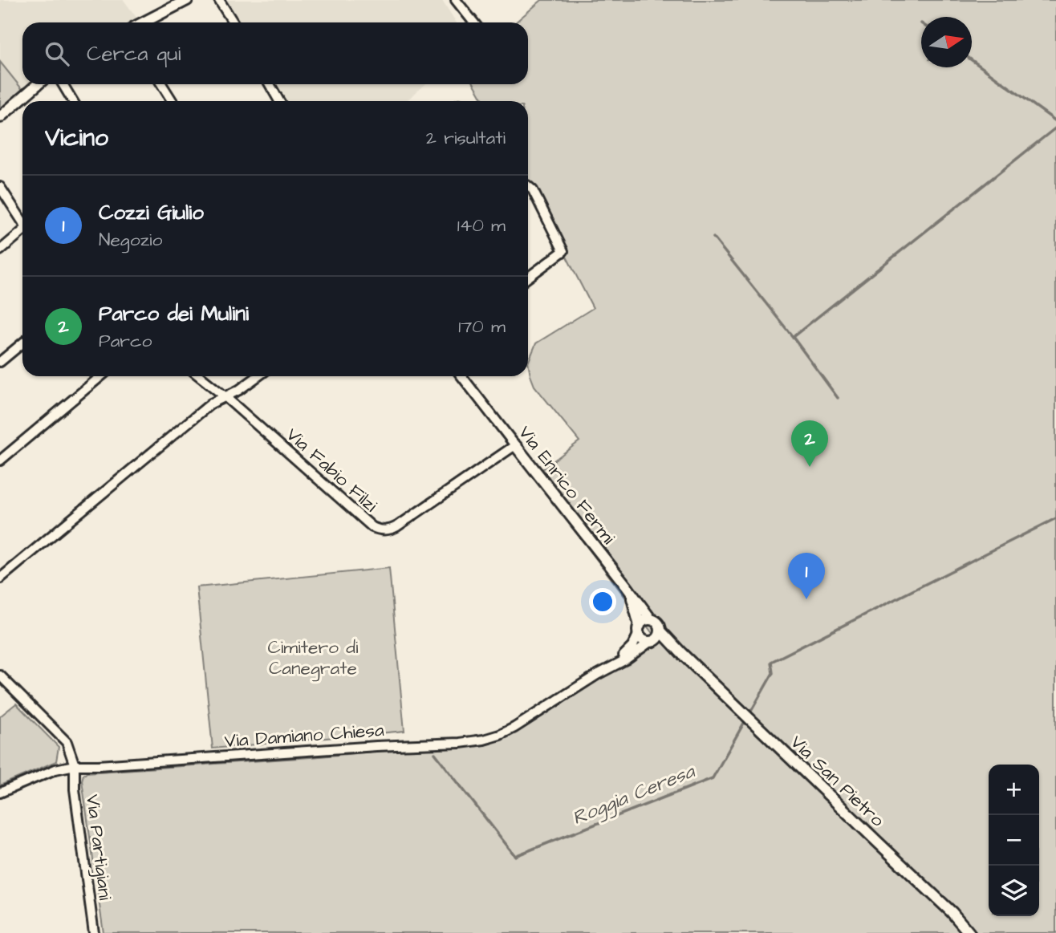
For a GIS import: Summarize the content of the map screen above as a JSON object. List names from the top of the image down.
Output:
{
  "streets": {
    "street": [
      "Via Fabio Filzi",
      "Via Enrico Fermi",
      "Via Damiano Chiesa",
      "Via San Pietro",
      "Via Partigiani"
    ]
  },
  "crossings": [
    ["Via Fabio Filzi", "Via Enrico Fermi"],
    ["Via Enrico Fermi", "Via Damiano Chiesa"],
    ["Via Enrico Fermi", "Via San Pietro"],
    ["Via Damiano Chiesa", "Via San Pietro"],
    ["Via Damiano Chiesa", "Via Partigiani"]
  ],
  "water": ["Roggia Ceresa"],
  "parks": ["Cimitero di Canegrate"],
  "north": "right",
  "page": {
    "search": "Cerca qui",
    "heading": ["Vicino", "2 risultati"],
    "list": [
      {
        "mark": "1",
        "name": "Cozzi Giulio",
        "note": "Negozio",
        "value": "140 m"
      },
      {
        "mark": "2",
        "name": "Parco dei Mulini",
        "note": "Parco",
        "value": "170 m"
      }
    ],
    "pins": ["2", "1"],
    "map_buttons": ["+", "−"]
  }
}
